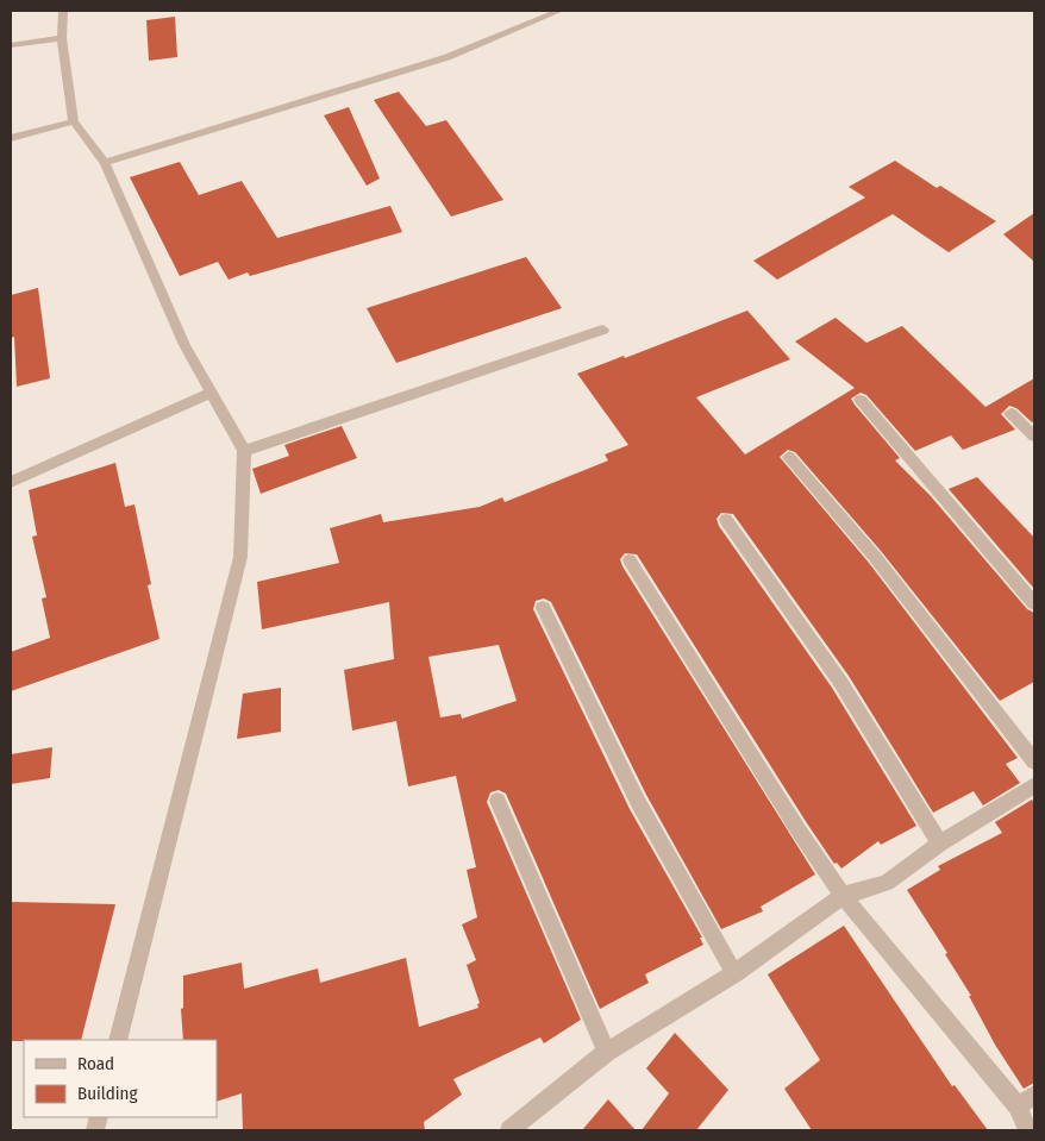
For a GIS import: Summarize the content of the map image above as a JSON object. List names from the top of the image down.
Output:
{
  "legend": ["Road", "Building"]
}
